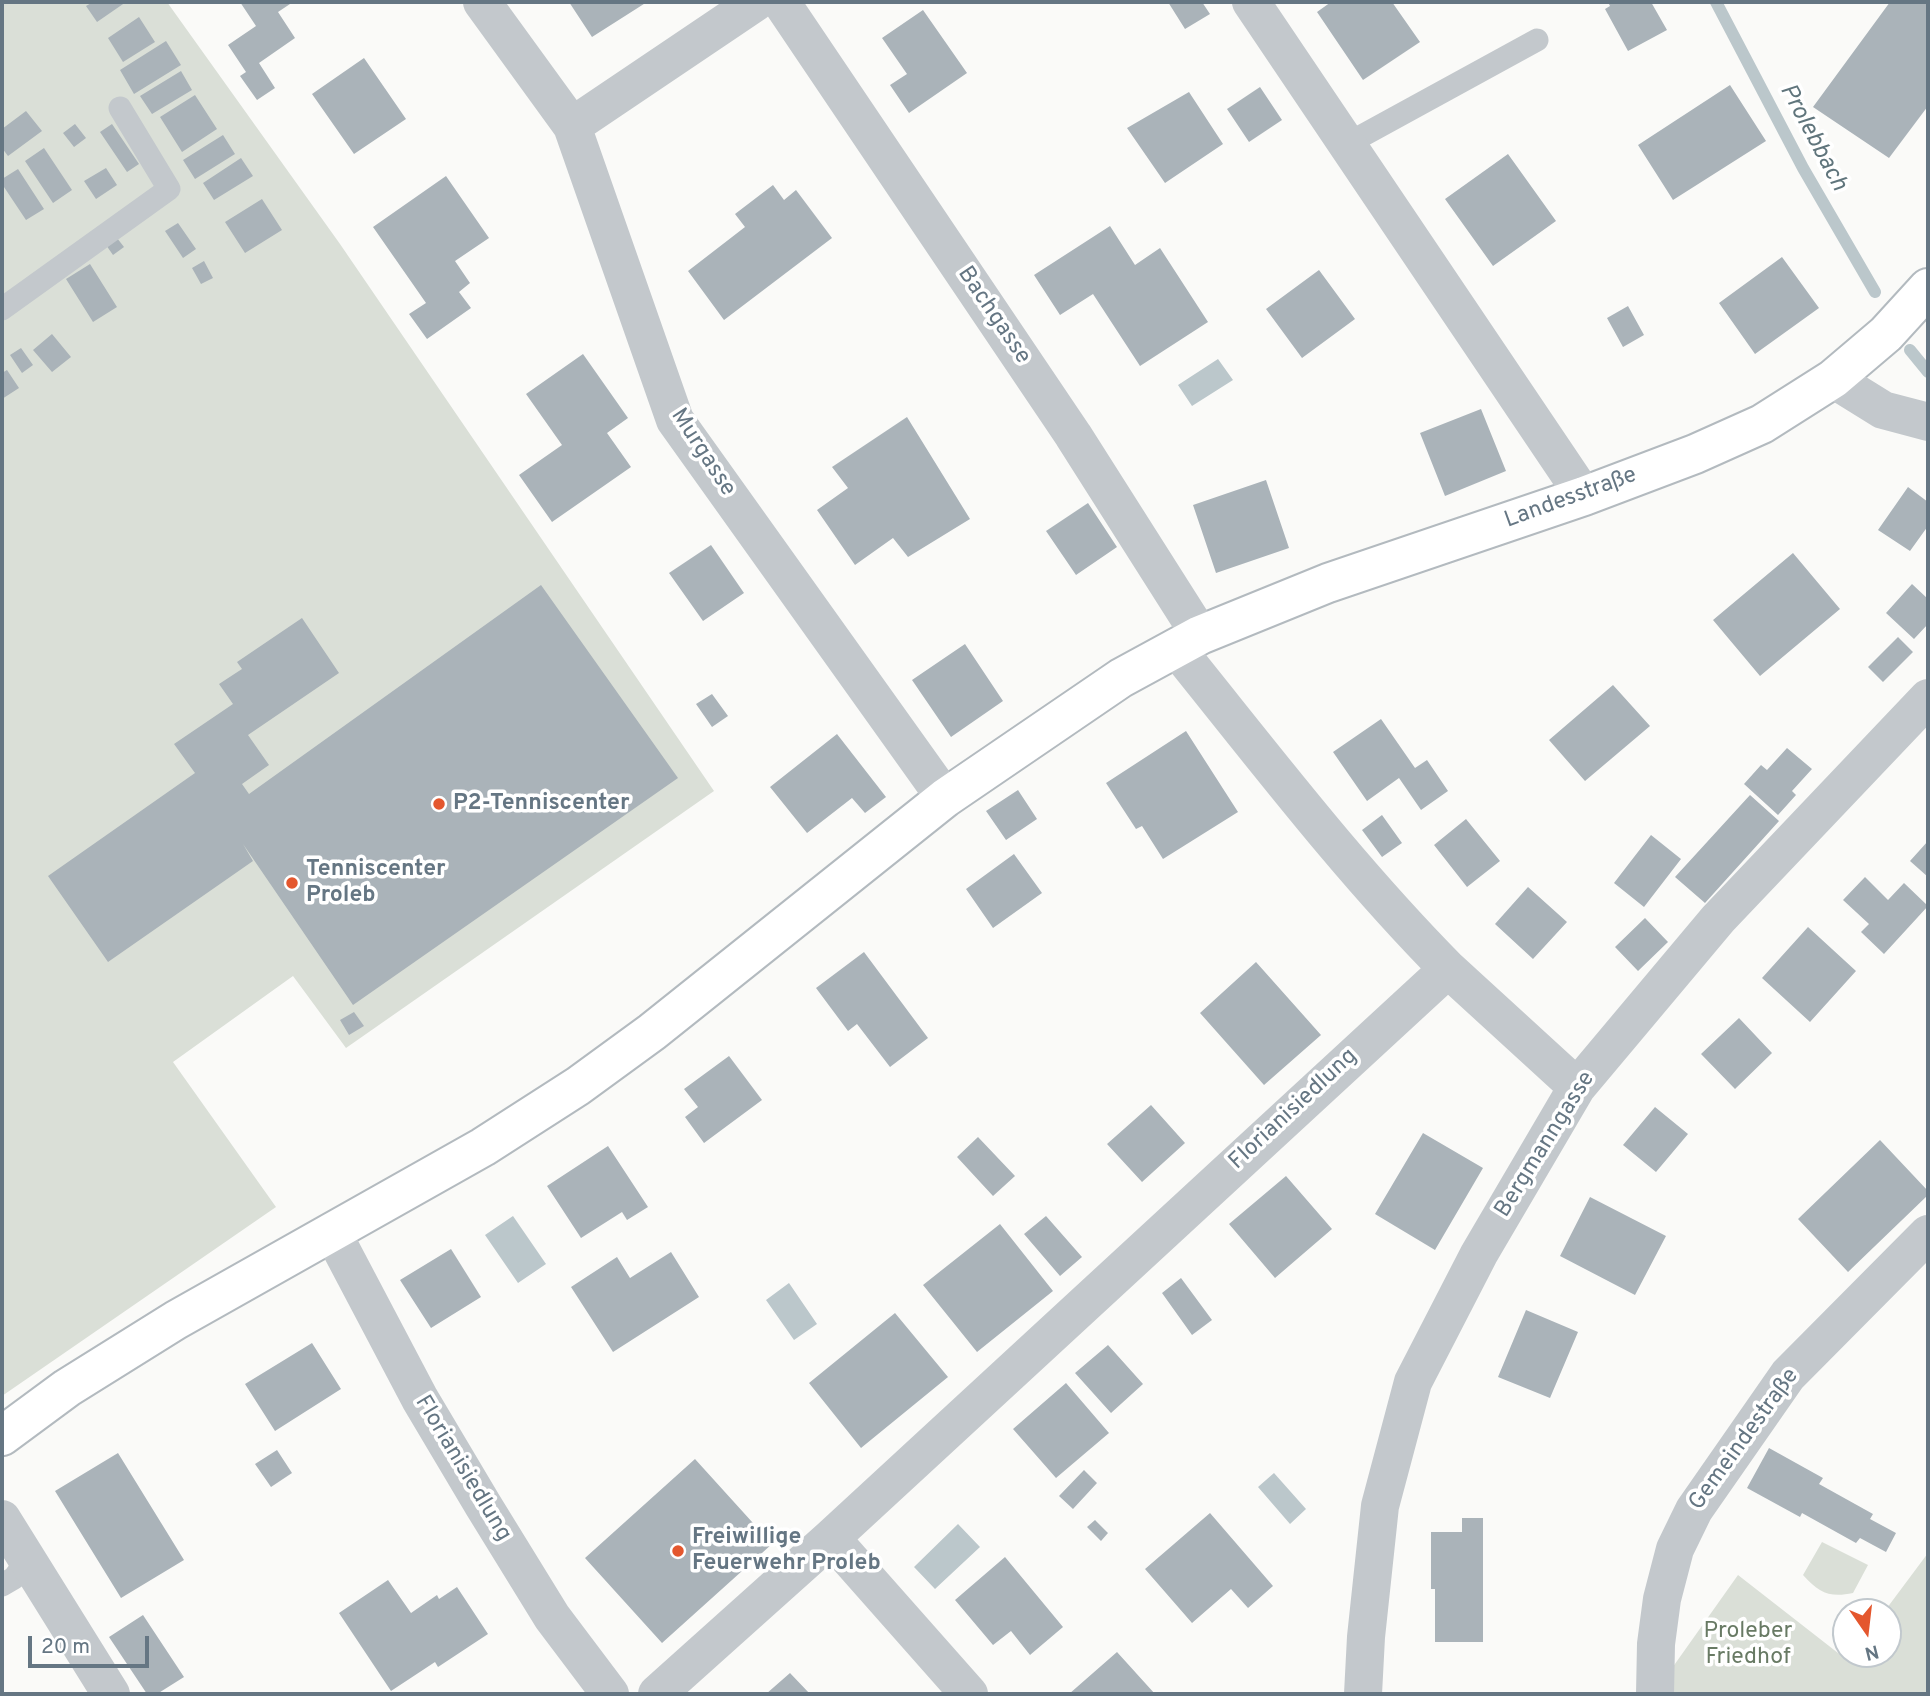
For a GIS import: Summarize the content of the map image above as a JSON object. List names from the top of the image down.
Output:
{
  "streets": {
    "main road": ["Landesstraße"],
    "street": [
      "Bachgasse",
      "Murgasse",
      "Florianisiedlung",
      "Bergmanngasse",
      "Gemeindestraße"
    ]
  },
  "crossings": [
    ["Bachgasse", "Landesstraße"],
    ["Murgasse", "Landesstraße"],
    ["Landesstraße", "Florianisiedlung"]
  ],
  "water": ["Prolebbach"],
  "parks": ["Proleber Friedhof"],
  "places": ["P2-Tenniscenter", "Tenniscenter Proleb", "Freiwillige Feuerwehr Proleb"],
  "scale_bar": "20 m",
  "north": "bottom"
}
